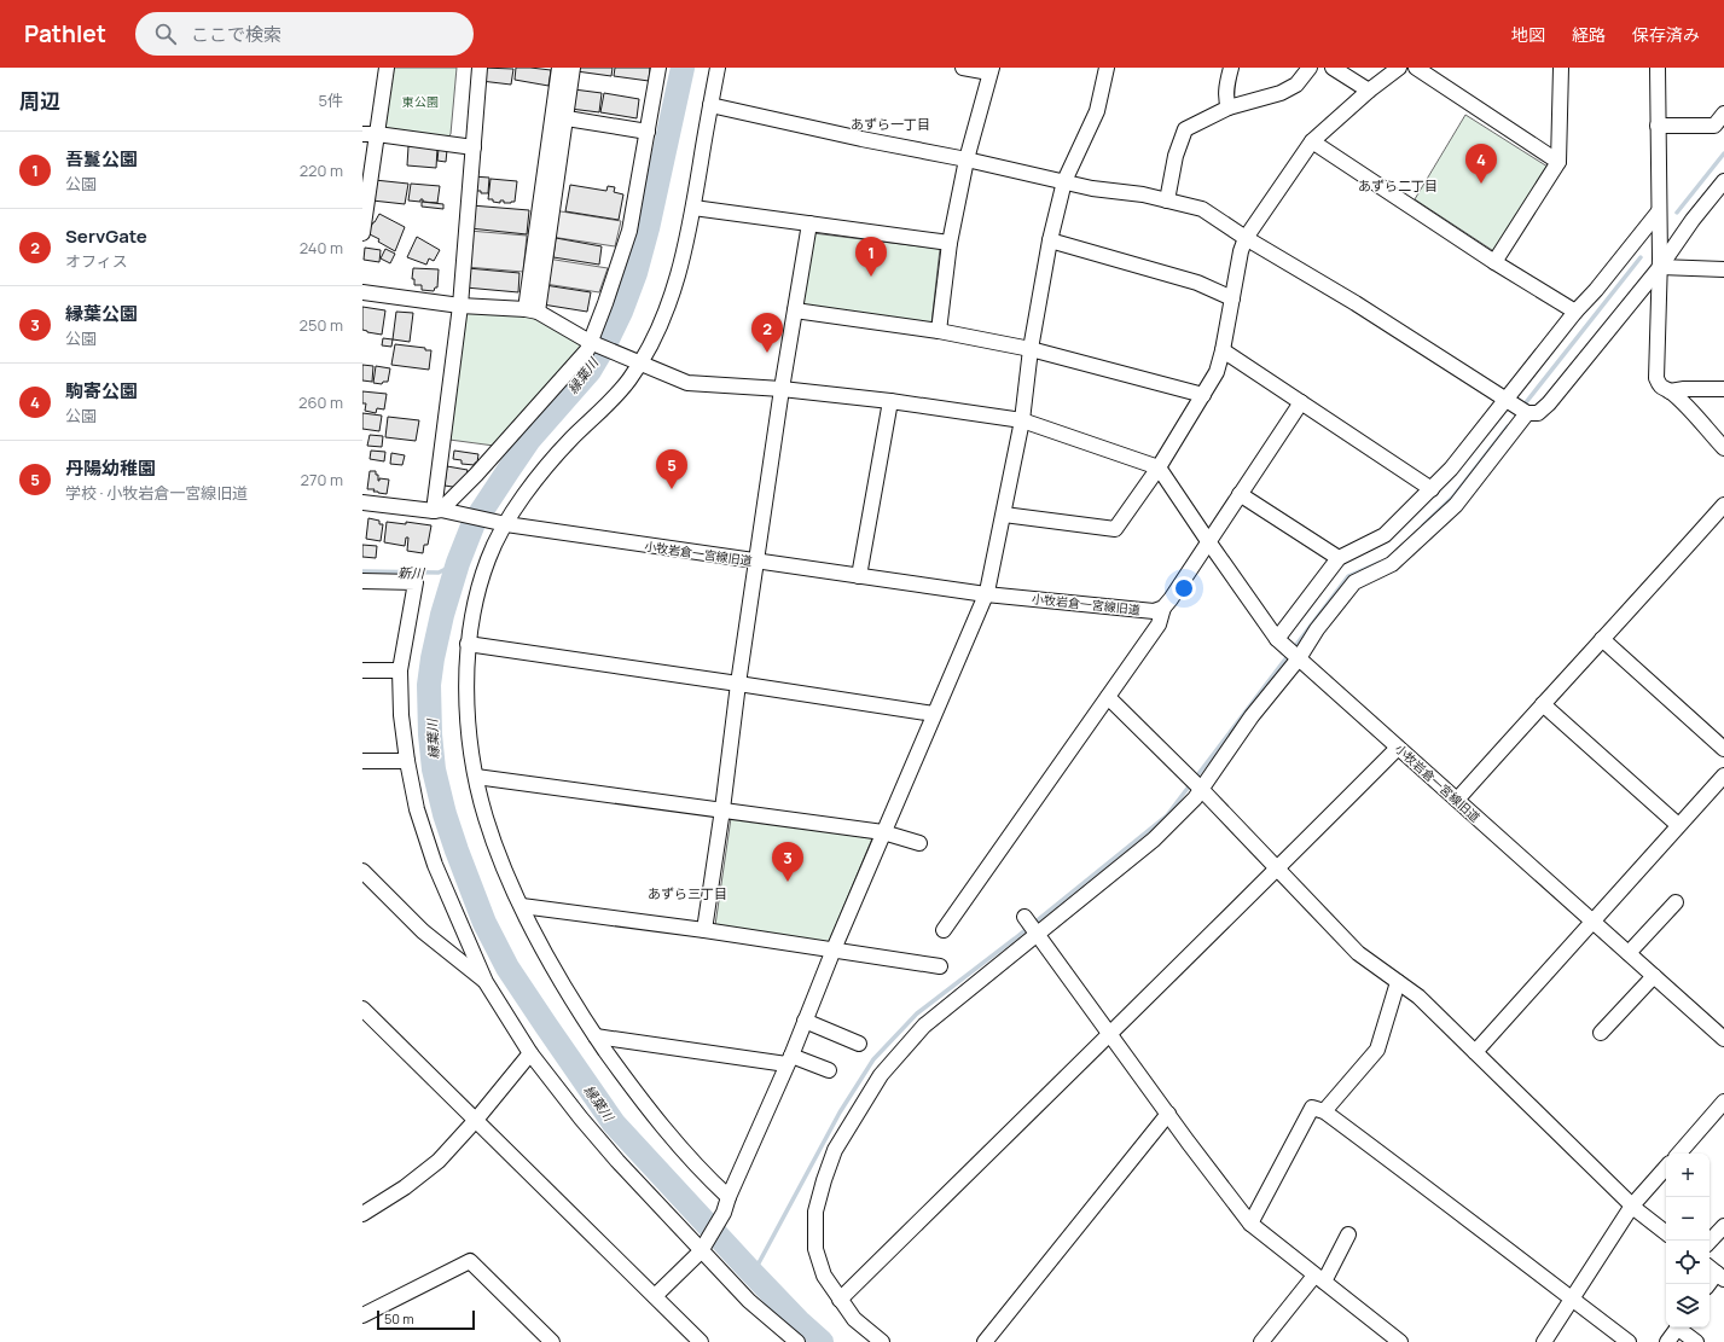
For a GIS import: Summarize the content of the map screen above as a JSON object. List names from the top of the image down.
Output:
{
  "streets": {
    "street": ["小牧岩倉一宮線旧道"]
  },
  "districts": ["あずら一丁目", "あずら二丁目", "あずら三丁目"],
  "water": ["縁葉川", "新川"],
  "parks": ["東公園"],
  "scale_bar": "50 m",
  "page": {
    "header": "Pathlet",
    "search": "ここで検索",
    "nav": ["地図", "経路", "保存済み"],
    "heading": ["周辺", "5件"],
    "list": [
      {
        "mark": "1",
        "name": "吾鬘公園",
        "note": "公園",
        "value": "220 m"
      },
      {
        "mark": "2",
        "name": "ServGate",
        "note": "オフィス",
        "value": "240 m"
      },
      {
        "mark": "3",
        "name": "縁葉公園",
        "note": "公園",
        "value": "250 m"
      },
      {
        "mark": "4",
        "name": "駒寄公園",
        "note": "公園",
        "value": "260 m"
      },
      {
        "mark": "5",
        "name": "丹陽幼稚園",
        "note": "学校 · 小牧岩倉一宮線旧道",
        "value": "270 m"
      }
    ],
    "pins": [
      "4",
      "1",
      "2",
      "5",
      "3"
    ],
    "map_buttons": ["+", "−"],
    "scale": "50 m"
  }
}
